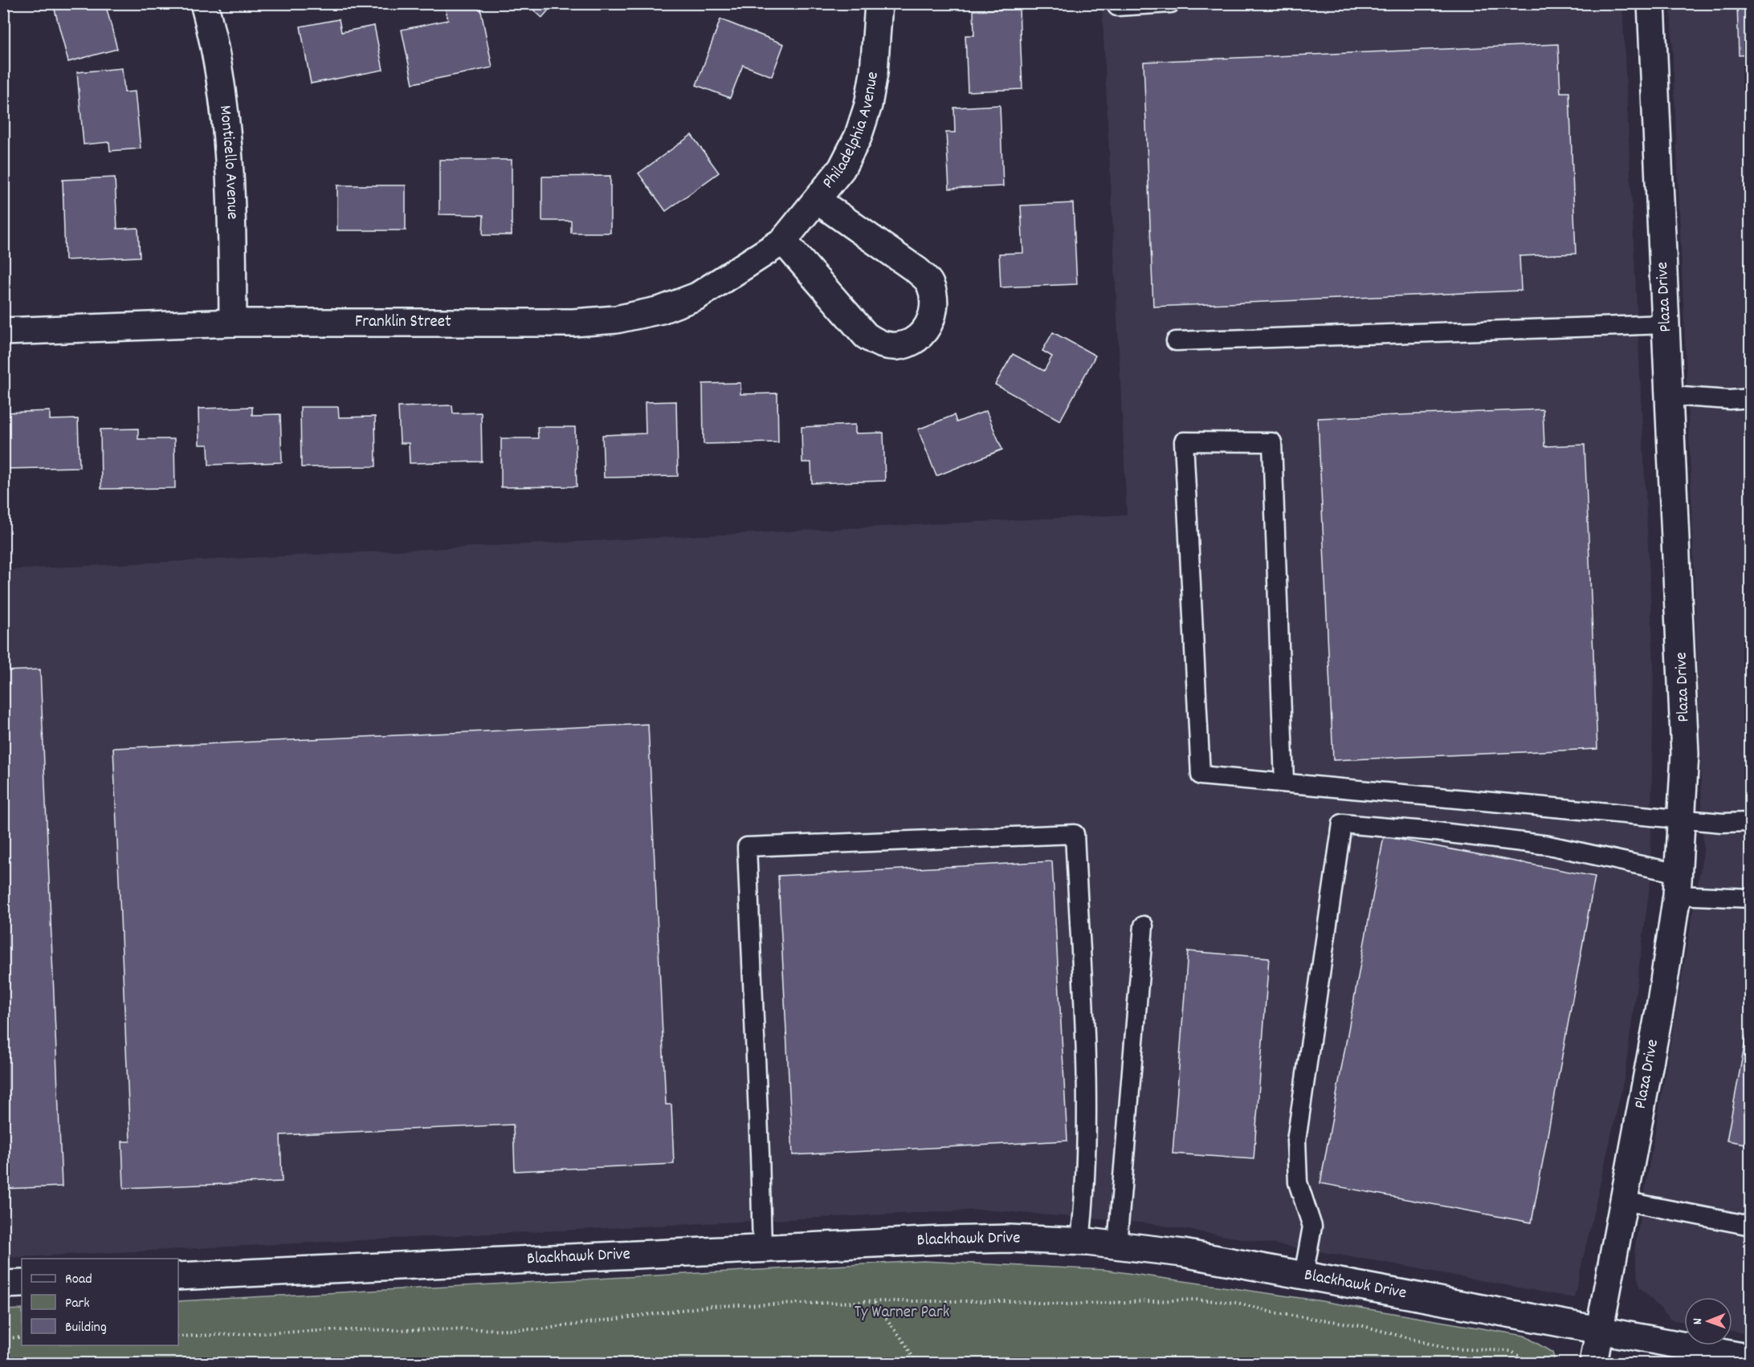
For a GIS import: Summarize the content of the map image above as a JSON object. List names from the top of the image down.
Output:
{
  "streets": {
    "street": [
      "Philadelphia Avenue",
      "Monticello Avenue",
      "Plaza Drive",
      "Franklin Street",
      "Blackhawk Drive"
    ]
  },
  "crossings": [
    ["Philadelphia Avenue", "Franklin Street"],
    ["Monticello Avenue", "Franklin Street"],
    ["Plaza Drive", "Blackhawk Drive"]
  ],
  "parks": ["Ty Warner Park"],
  "legend": ["Road", "Park", "Building"],
  "north": "left"
}
